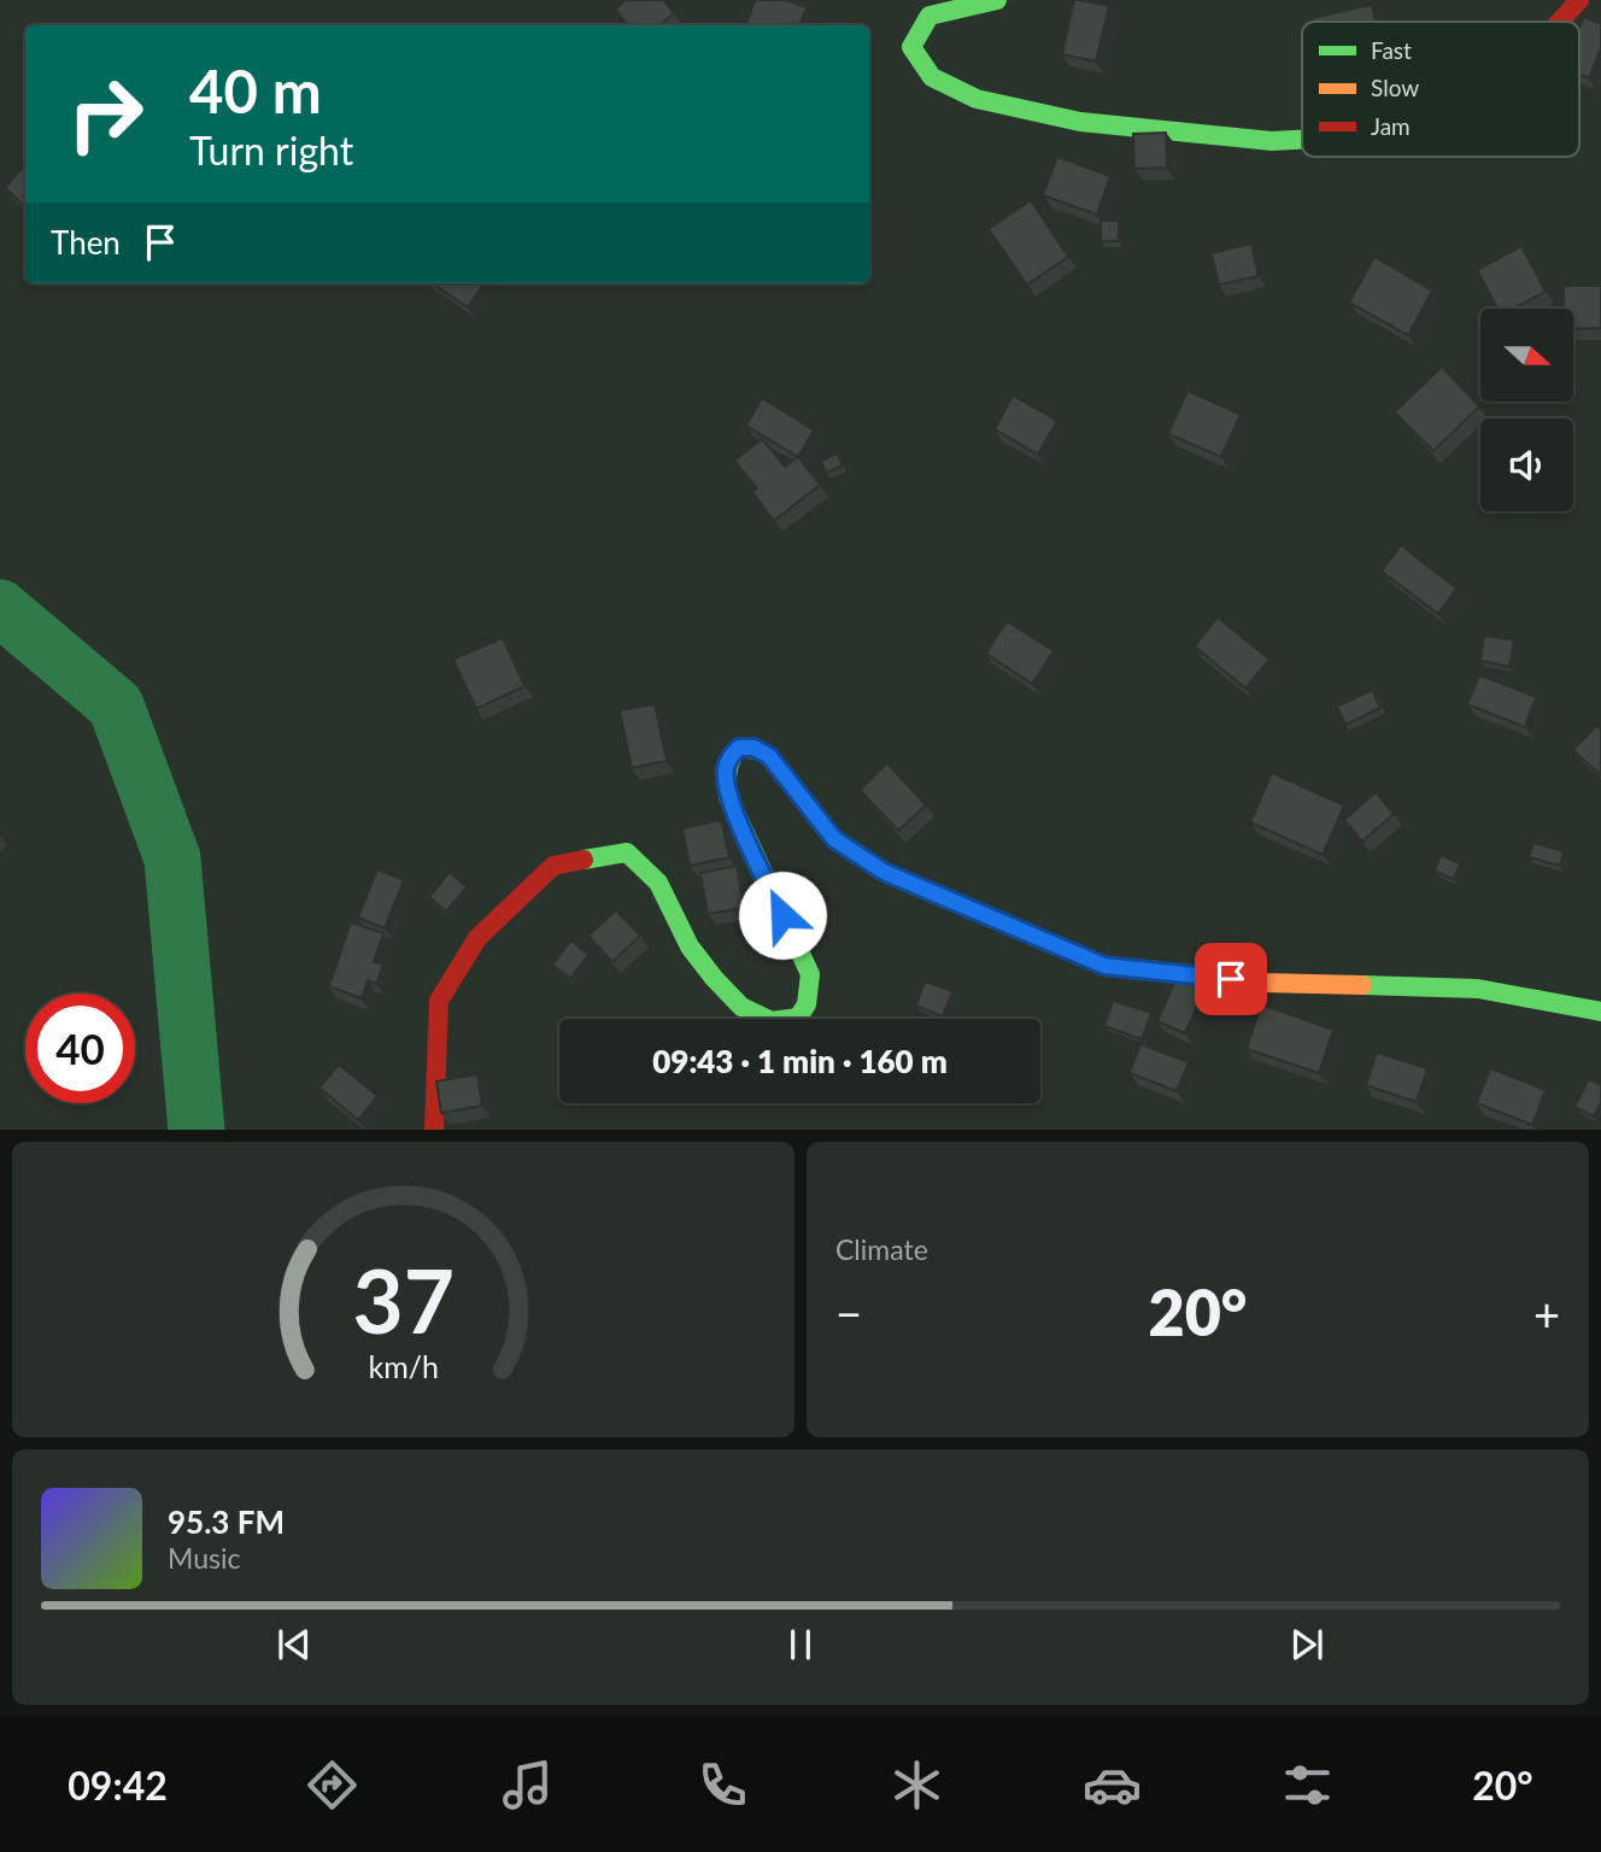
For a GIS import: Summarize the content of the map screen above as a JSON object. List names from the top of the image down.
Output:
{
  "legend": ["Fast", "Slow", "Jam"],
  "north": "right",
  "page": {
    "turn": ["40 m", "Turn right"],
    "then": "Then",
    "limit": "40",
    "trip": "09:43 · 1 min · 160 m",
    "tile": "Climate",
    "heat": ["−", "20°", "+"],
    "song": ["95.3 FM", "Music"],
    "tabs": ["09:42", "20°"],
    "gauge": ["37", "km/h"]
  }
}
